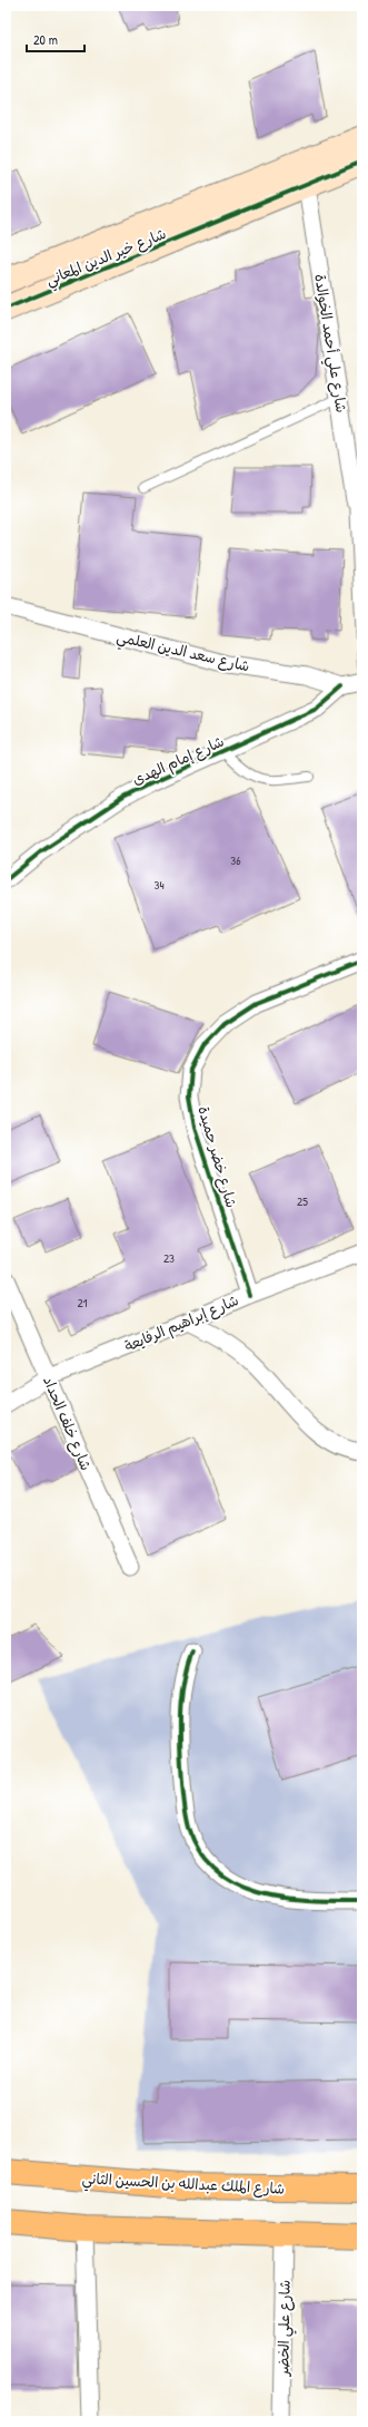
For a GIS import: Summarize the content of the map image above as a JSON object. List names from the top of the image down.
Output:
{
  "streets": {
    "highway": ["شارع الملك عبدالله بن الحسين الثاني"],
    "street": [
      "شارع خير الدين المعاني",
      "شارع علي أحمد الخوالدة",
      "شارع سعد الدين العلمي",
      "شارع إمام الهدى",
      "شارع خضر حميدة",
      "شارع إبراهيم الرفايعة",
      "شارع خلف الحداد",
      "شارع علي الخضر"
    ]
  },
  "crossings": [
    ["شارع خير الدين المعاني", "شارع علي أحمد الخوالدة"],
    ["شارع سعد الدين العلمي", "شارع إمام الهدى"],
    ["شارع خضر حميدة", "شارع إبراهيم الرفايعة"],
    ["شارع إبراهيم الرفايعة", "شارع خلف الحداد"]
  ],
  "house_numbers": [
    "36",
    "34",
    "25",
    "23",
    "21"
  ],
  "scale_bar": "20 m"
}
